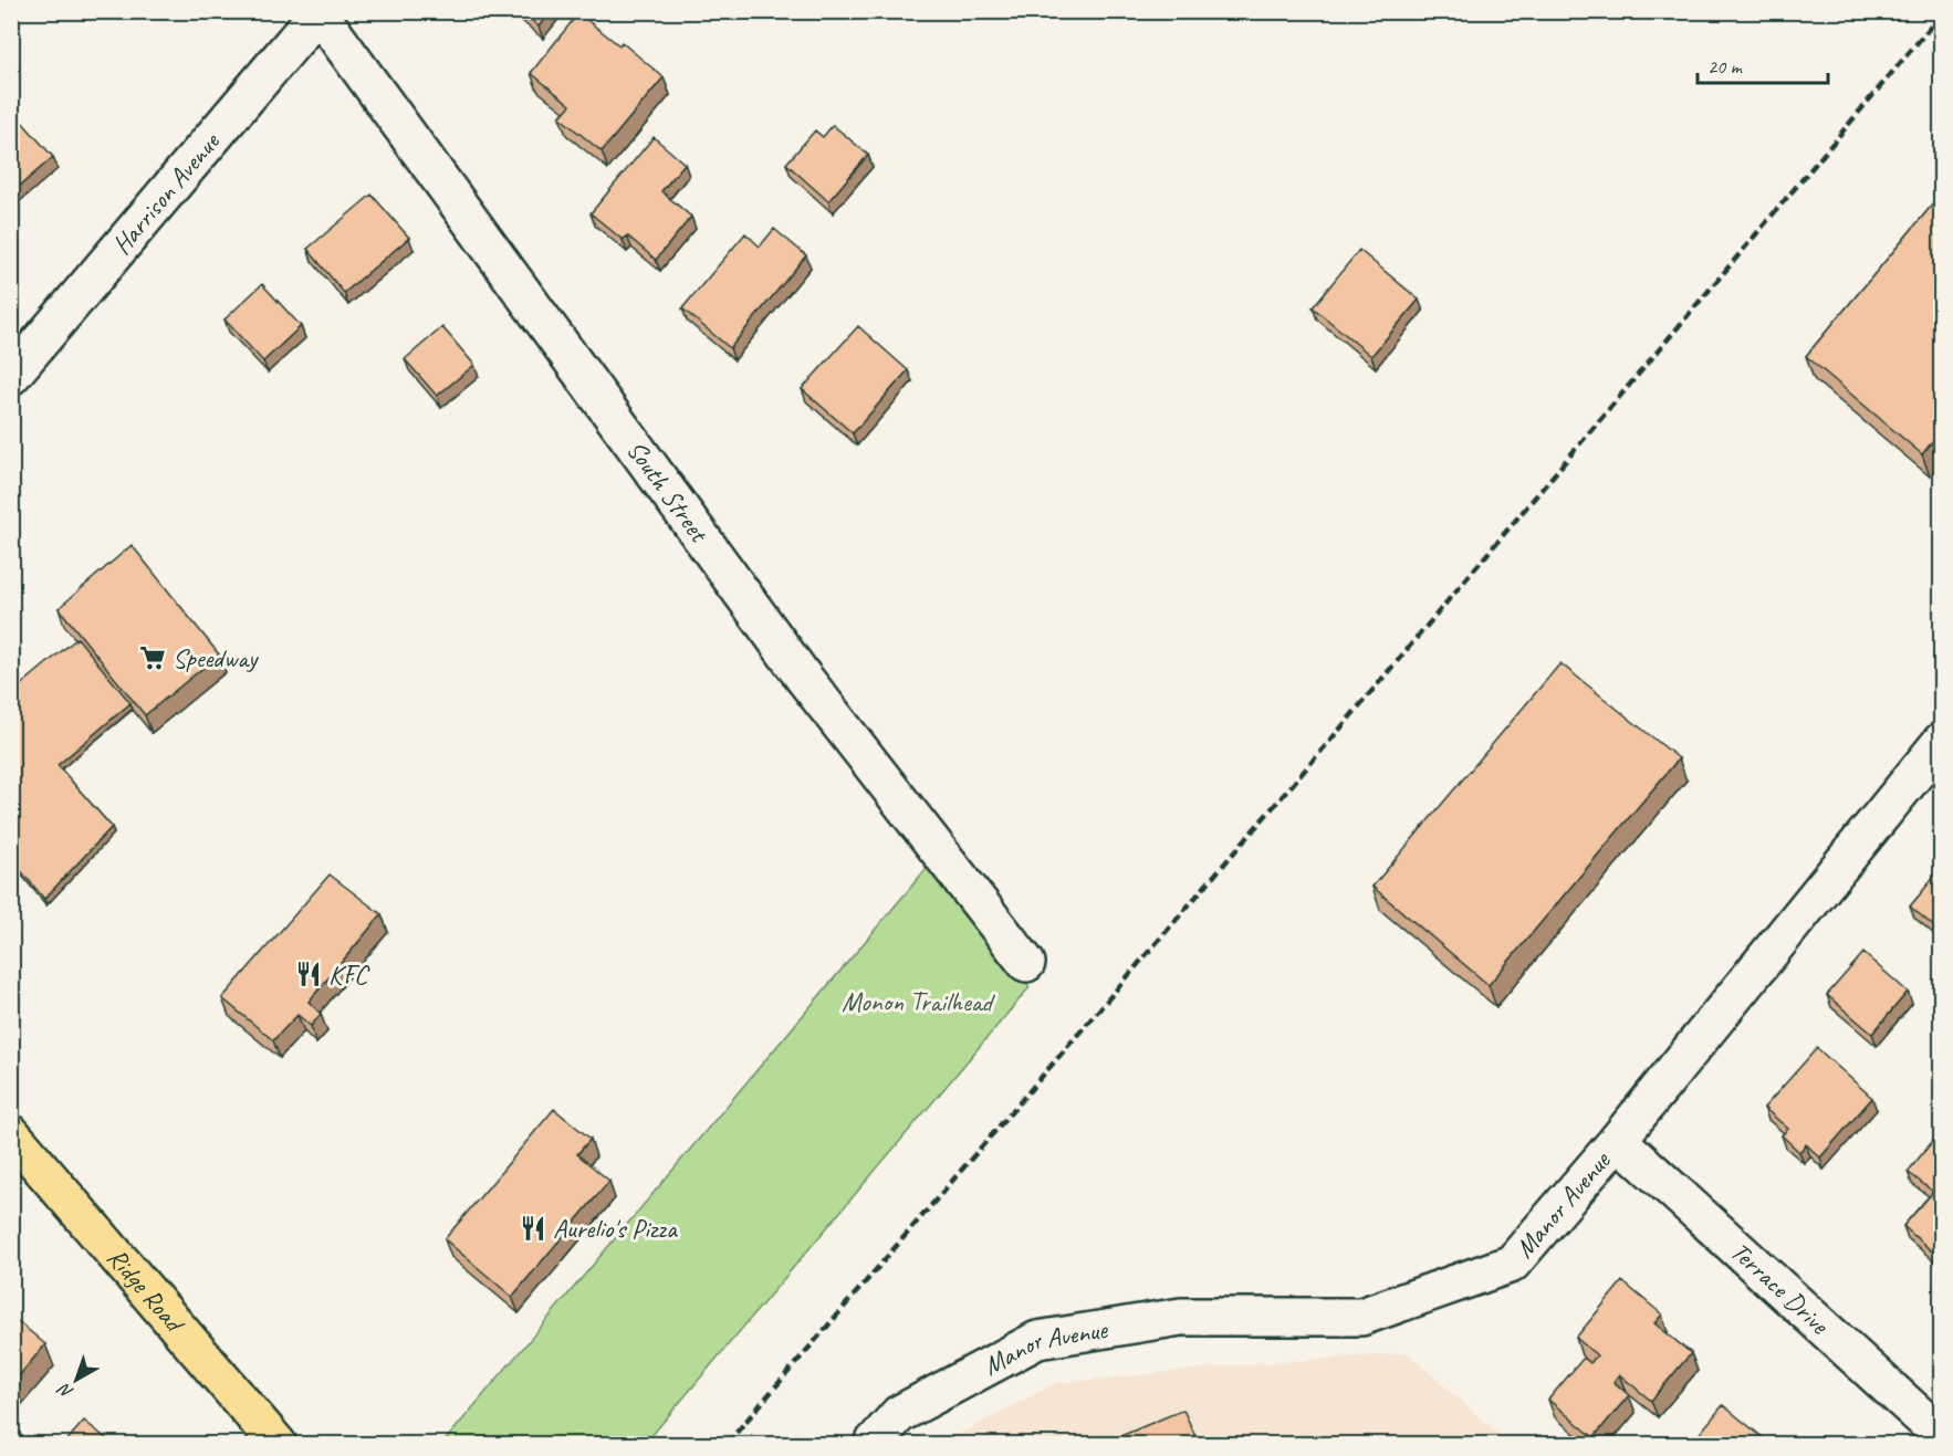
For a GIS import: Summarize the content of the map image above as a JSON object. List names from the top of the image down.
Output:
{
  "streets": {
    "main road": ["Ridge Road"],
    "street": [
      "Harrison Avenue",
      "South Street",
      "Manor Avenue",
      "Terrace Drive"
    ]
  },
  "crossings": [
    ["Harrison Avenue", "South Street"],
    ["Manor Avenue", "Terrace Drive"]
  ],
  "parks": ["Monon Trailhead"],
  "places": {
    "supermarket": ["Speedway"],
    "restaurant": ["KFC", "Aurelio's Pizza"]
  },
  "scale_bar": "20 m",
  "north": "bottom left"
}
